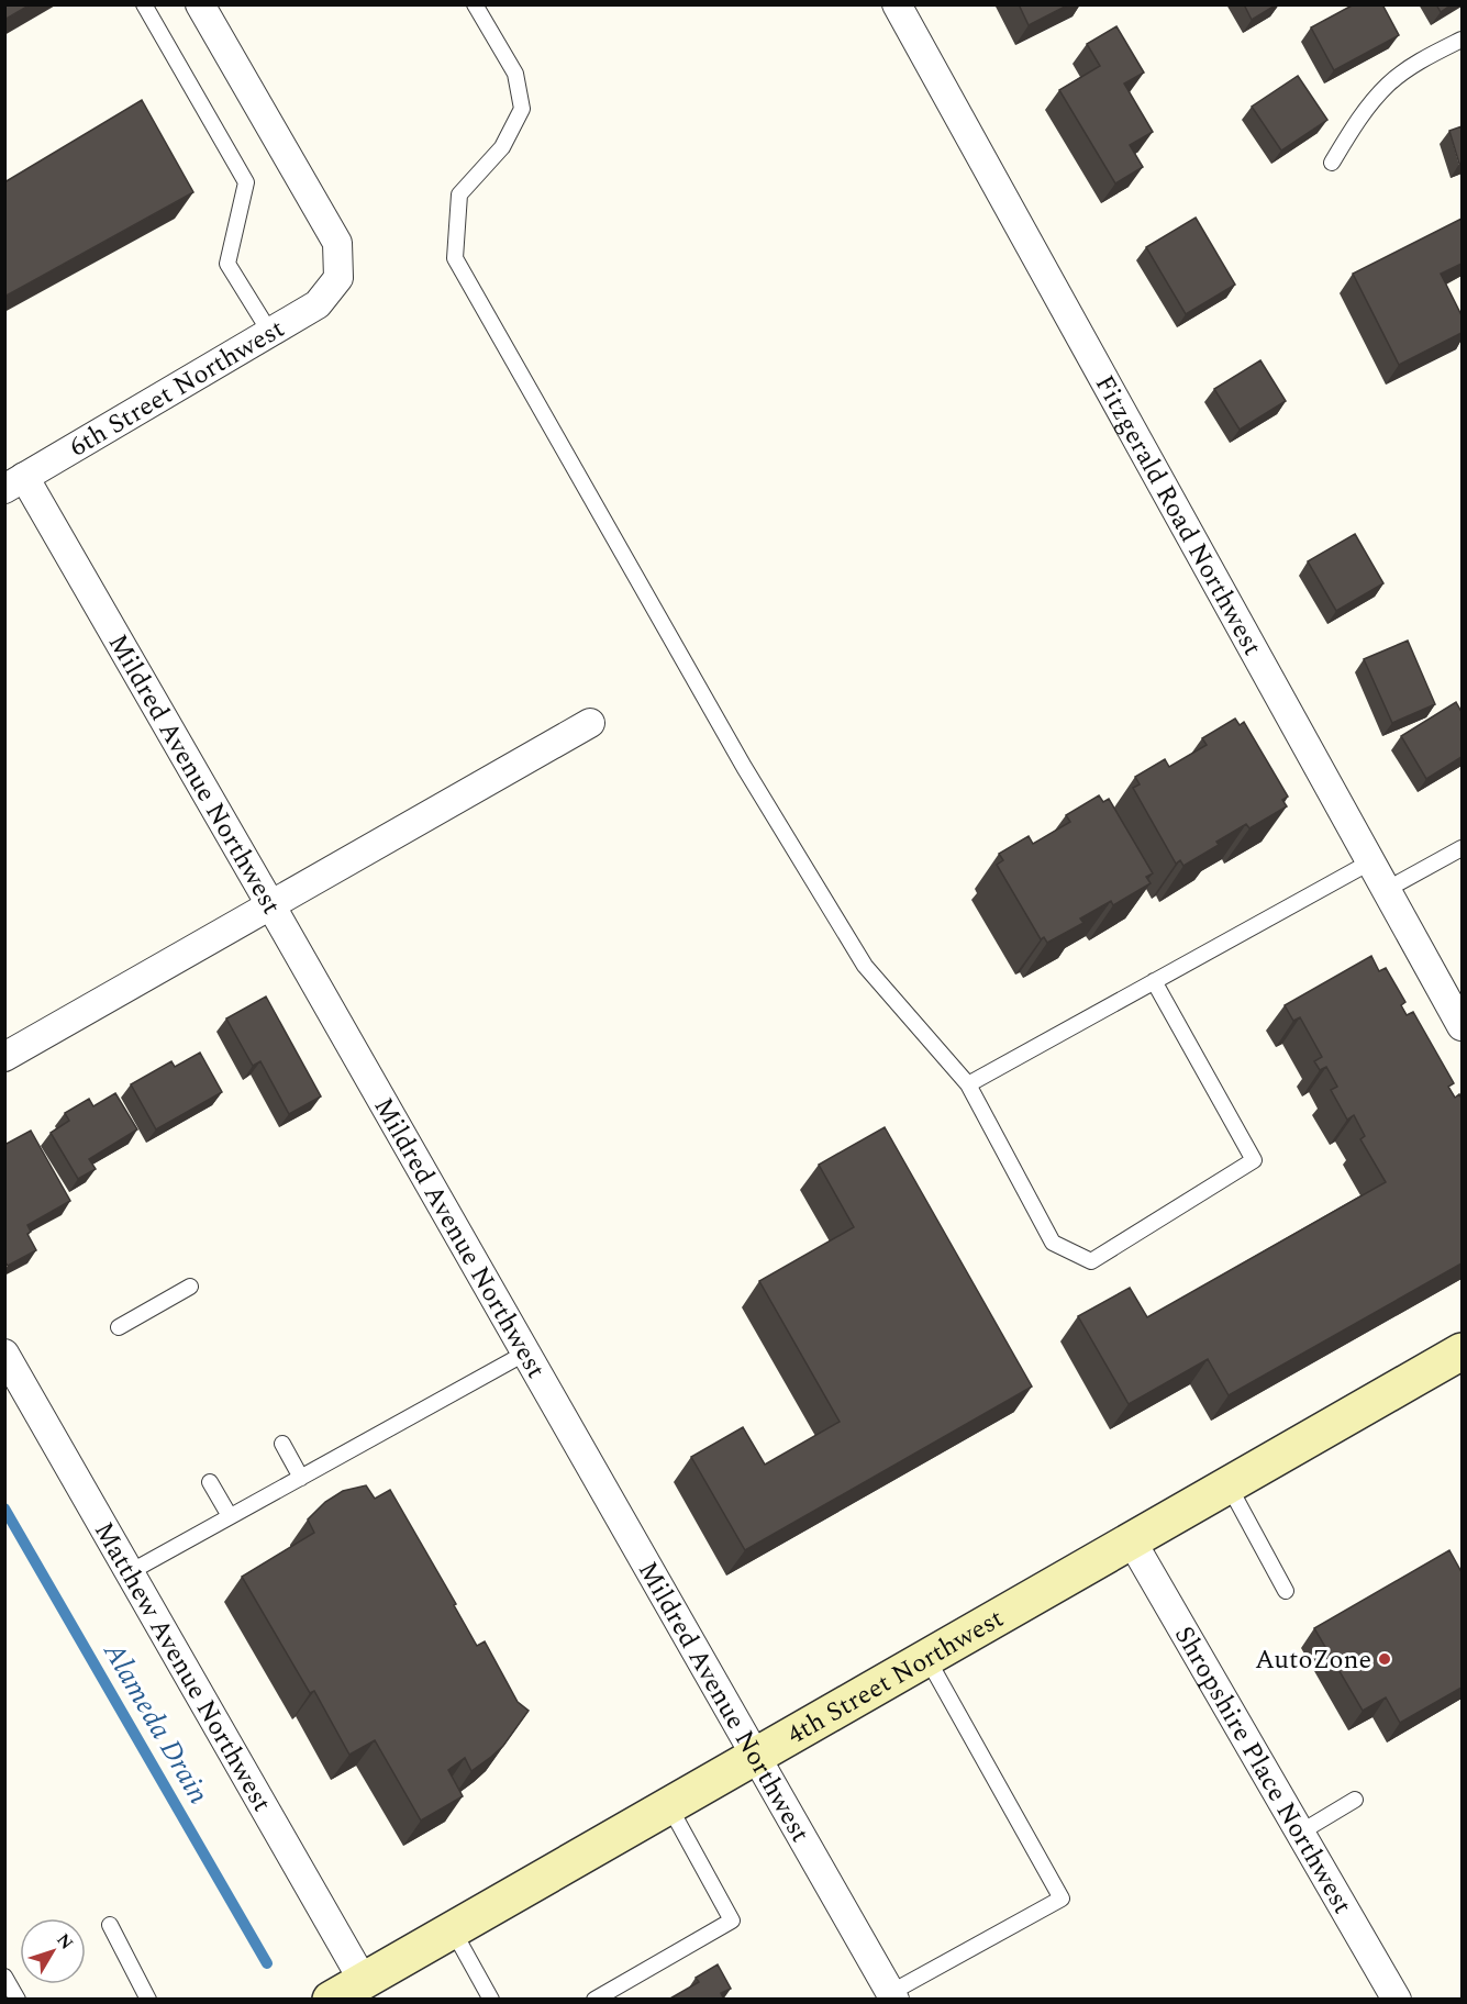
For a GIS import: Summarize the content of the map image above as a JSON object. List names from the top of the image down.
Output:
{
  "streets": {
    "main road": ["4th Street Northwest"],
    "street": [
      "6th Street Northwest",
      "Fitzgerald Road Northwest",
      "Mildred Avenue Northwest",
      "Matthew Avenue Northwest",
      "Shropshire Place Northwest"
    ]
  },
  "crossings": [
    ["6th Street Northwest", "Mildred Avenue Northwest"],
    ["Mildred Avenue Northwest", "4th Street Northwest"],
    ["Matthew Avenue Northwest", "4th Street Northwest"],
    ["4th Street Northwest", "Shropshire Place Northwest"]
  ],
  "water": ["Alameda Drain"],
  "places": ["AutoZone"],
  "north": "top right"
}
